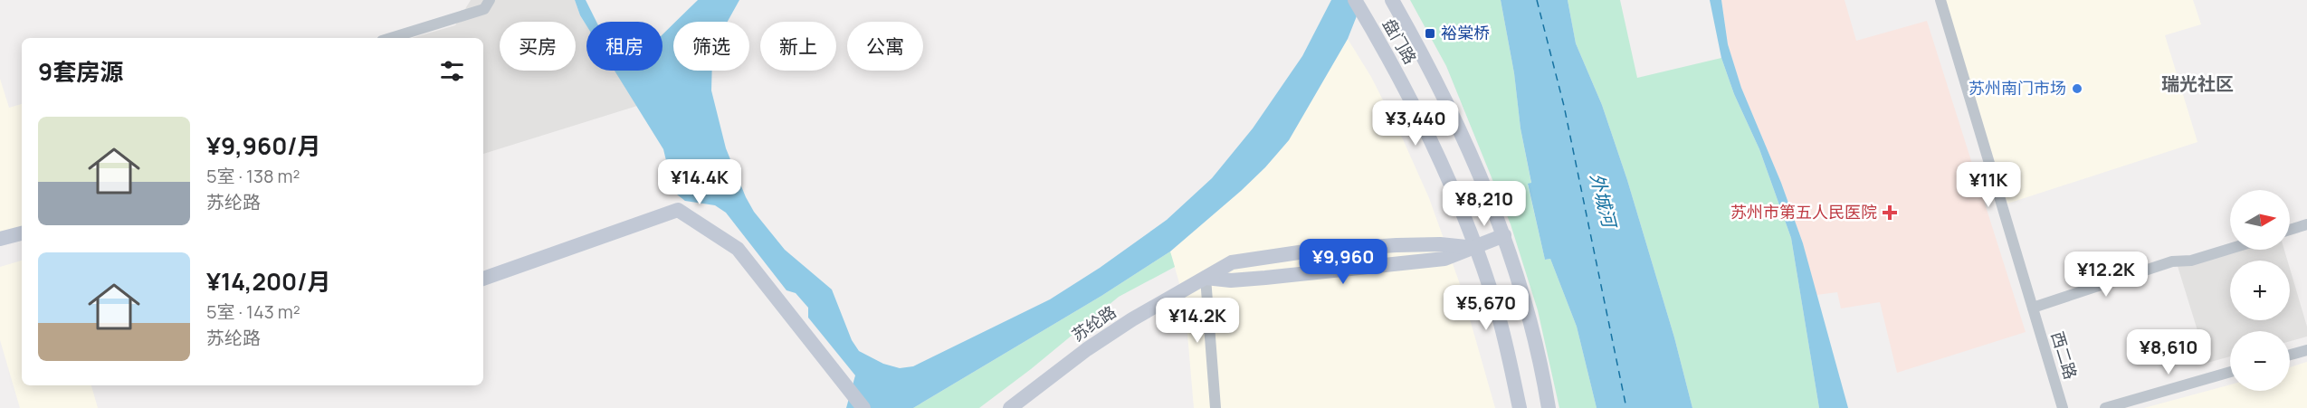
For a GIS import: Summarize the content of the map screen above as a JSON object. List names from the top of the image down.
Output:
{
  "streets": {
    "street": ["盘门路", "苏纶路", "西二路"]
  },
  "crossings": [
    ["盘门路", "苏纶路"]
  ],
  "districts": ["瑞光社区"],
  "water": ["外城河"],
  "places": {
    "transit": ["裕棠桥"],
    "other": ["苏州南门市场"],
    "health": ["苏州市第五人民医院"]
  },
  "north": "right",
  "page": {
    "chip": [
      "买房",
      "租房",
      "筛选",
      "新上",
      "公寓"
    ],
    "heading": "9套房源",
    "price": [
      "¥3,440",
      "¥14.4K",
      "¥11K",
      "¥8,210",
      "¥9,960",
      "¥12.2K",
      "¥5,670",
      "¥14.2K",
      "¥8,610"
    ],
    "list": [
      {
        "name": "¥9,960/月",
        "note": "5室 · 138 m² · 苏纶路"
      },
      {
        "name": "¥14,200/月",
        "note": "5室 · 143 m² · 苏纶路"
      }
    ],
    "map_buttons": ["+", "−"]
  }
}
